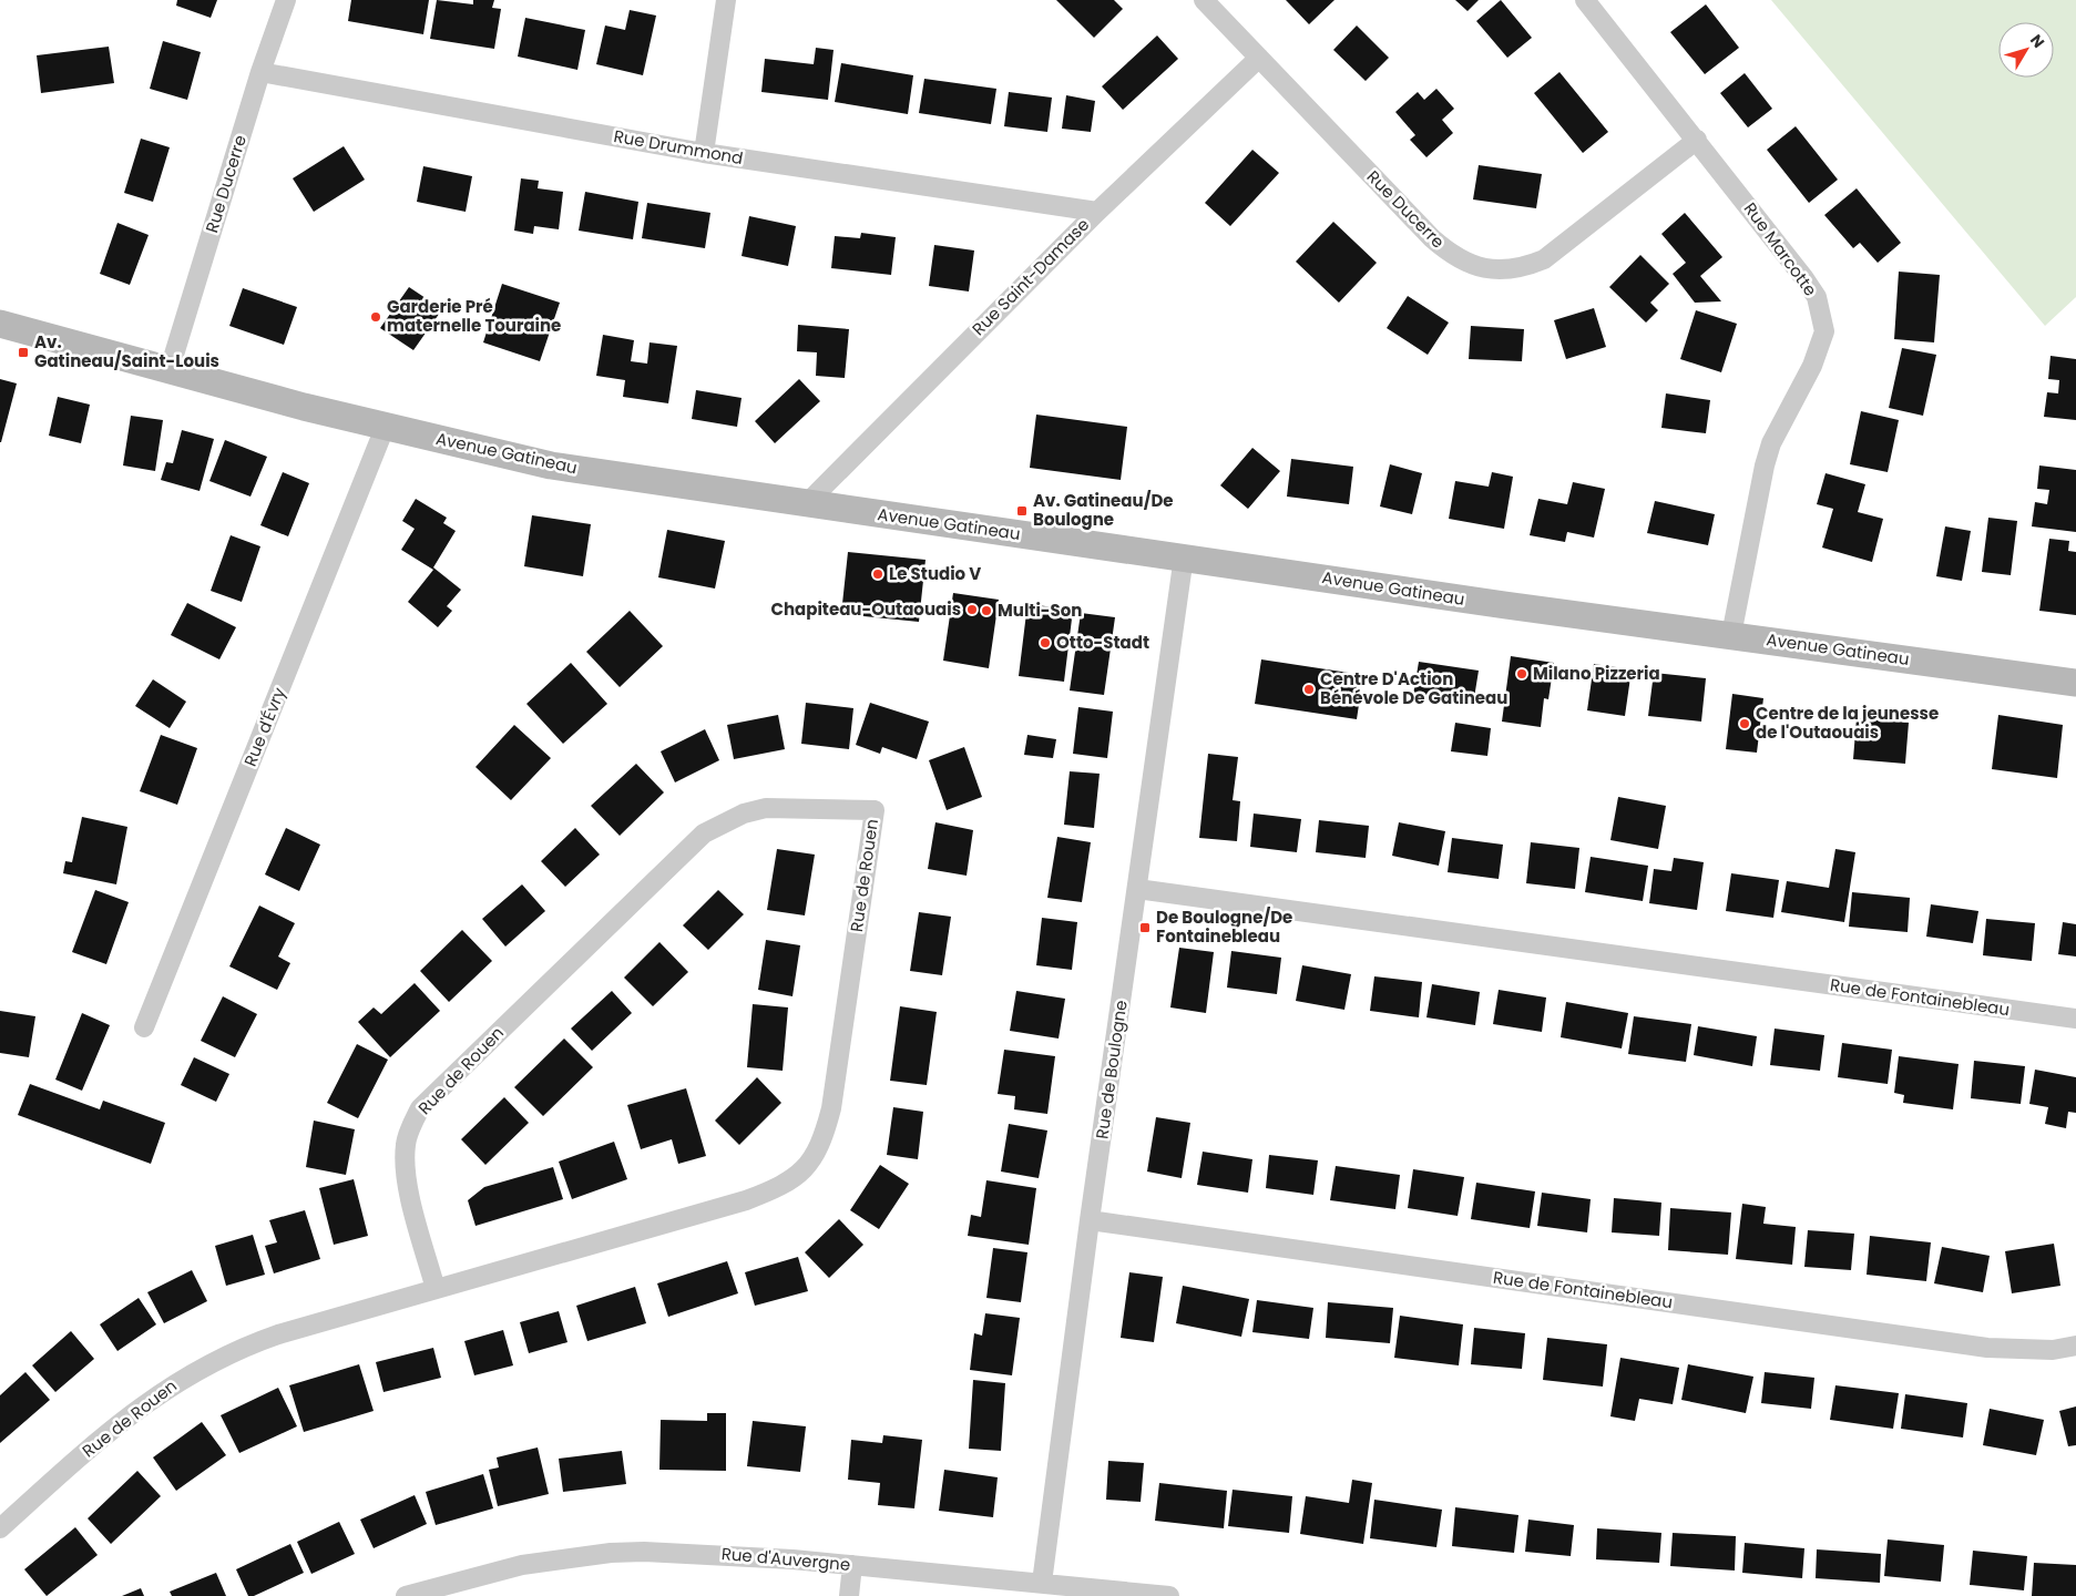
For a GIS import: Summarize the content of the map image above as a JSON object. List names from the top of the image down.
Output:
{
  "streets": {
    "street": [
      "Rue Drummond",
      "Rue Ducerre",
      "Rue Marcotte",
      "Rue Saint-Damase",
      "Avenue Gatineau",
      "Rue d'Évry",
      "Rue de Rouen",
      "Rue de Fontainebleau",
      "Rue de Boulogne",
      "Rue d'Auvergne"
    ]
  },
  "crossings": [
    ["Rue Drummond", "Rue Ducerre"],
    ["Rue Drummond", "Rue Saint-Damase"],
    ["Rue Ducerre", "Rue Marcotte"],
    ["Rue Ducerre", "Rue Saint-Damase"],
    ["Rue Ducerre", "Avenue Gatineau"],
    ["Rue Marcotte", "Avenue Gatineau"],
    ["Rue Saint-Damase", "Avenue Gatineau"],
    ["Avenue Gatineau", "Rue d'Évry"],
    ["Avenue Gatineau", "Rue de Boulogne"],
    ["Rue de Fontainebleau", "Rue de Boulogne"],
    ["Rue de Boulogne", "Rue d'Auvergne"]
  ],
  "places": {
    "other": [
      "Garderie Pré maternelle Touraine",
      "Le Studio V",
      "Chapiteau-Outaouais",
      "Multi-Son",
      "Otto-Stadt",
      "Milano Pizzeria",
      "Centre D'Action Bénévole De Gatineau",
      "Centre de la jeunesse de l'Outaouais"
    ],
    "transit": ["Av. Gatineau/Saint-Louis", "Av. Gatineau/De Boulogne", "De Boulogne/De Fontainebleau"]
  },
  "north": "top right"
}
